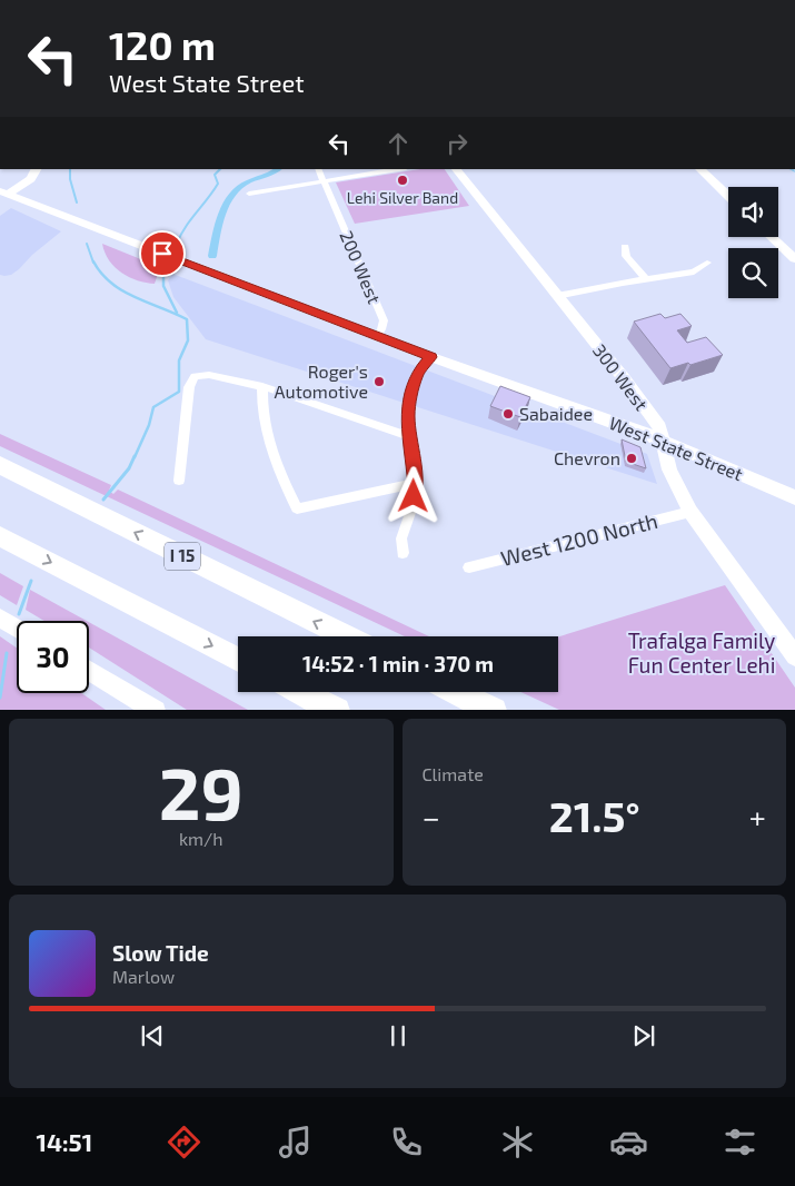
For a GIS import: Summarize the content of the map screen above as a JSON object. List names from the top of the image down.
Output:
{
  "streets": {
    "highway": ["I 15"],
    "main road": ["300 West", "West State Street"],
    "street": ["200 West", "West 1200 North"]
  },
  "crossings": [
    ["200 West", "West State Street"],
    ["300 West", "West State Street"],
    ["300 West", "West 1200 North"]
  ],
  "parks": ["Trafalga Family Fun Center Lehi"],
  "places": [
    "Lehi Silver Band",
    "Roger's Automotive",
    "Sabaidee",
    "Chevron"
  ],
  "page": {
    "turn": ["120 m", "West State Street"],
    "limit": "30",
    "trip": "14:52 · 1 min · 370 m",
    "tile": [
      ["29", "km/h"],
      "Climate"
    ],
    "heat": ["−", "21.5°", "+"],
    "song": ["Slow Tide", "Marlow"],
    "tabs": "14:51"
  }
}
